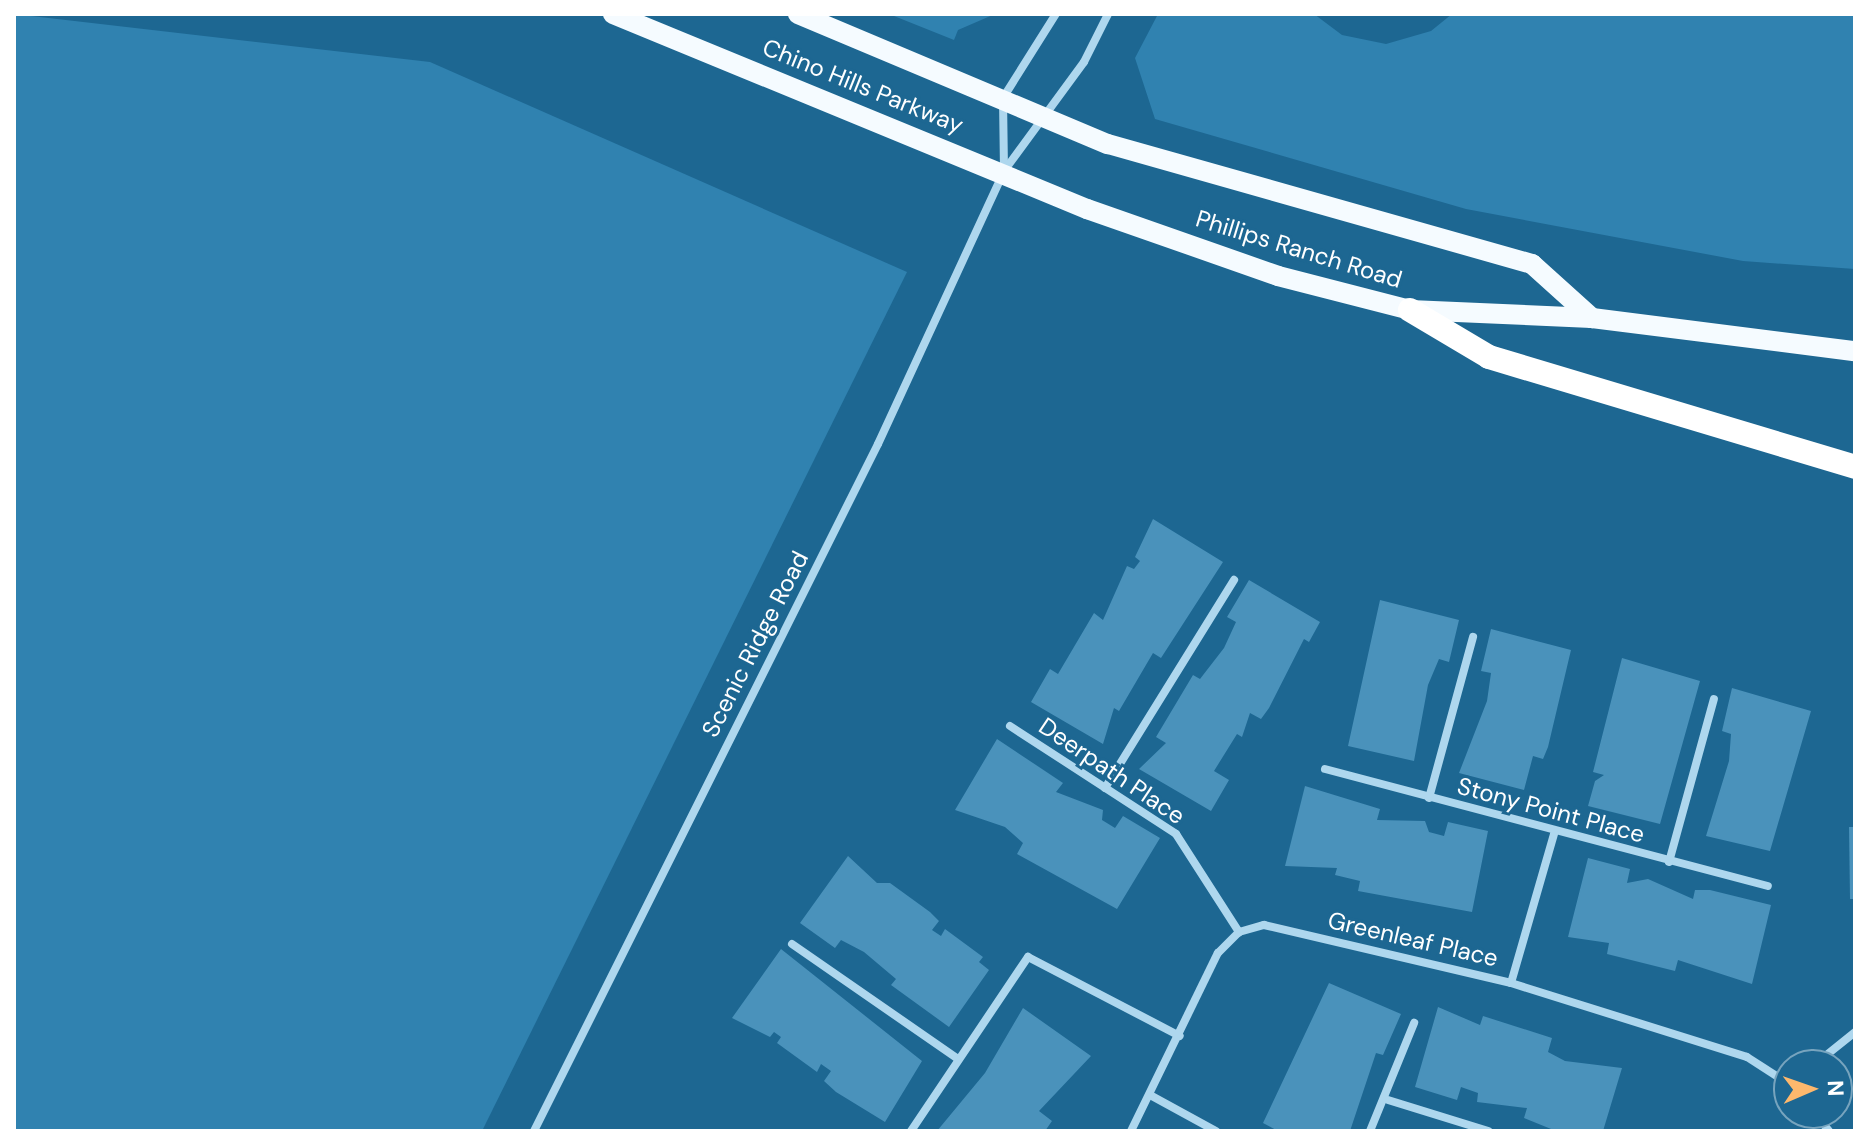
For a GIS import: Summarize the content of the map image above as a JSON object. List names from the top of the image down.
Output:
{
  "streets": {
    "main road": ["Chino Hills Parkway", "Phillips Ranch Road"],
    "street": [
      "Scenic Ridge Road",
      "Deerpath Place",
      "Stony Point Place",
      "Greenleaf Place"
    ]
  },
  "crossings": [
    ["Chino Hills Parkway", "Phillips Ranch Road"],
    ["Chino Hills Parkway", "Scenic Ridge Road"],
    ["Phillips Ranch Road", "Scenic Ridge Road"],
    ["Deerpath Place", "Greenleaf Place"]
  ],
  "north": "right"
}
